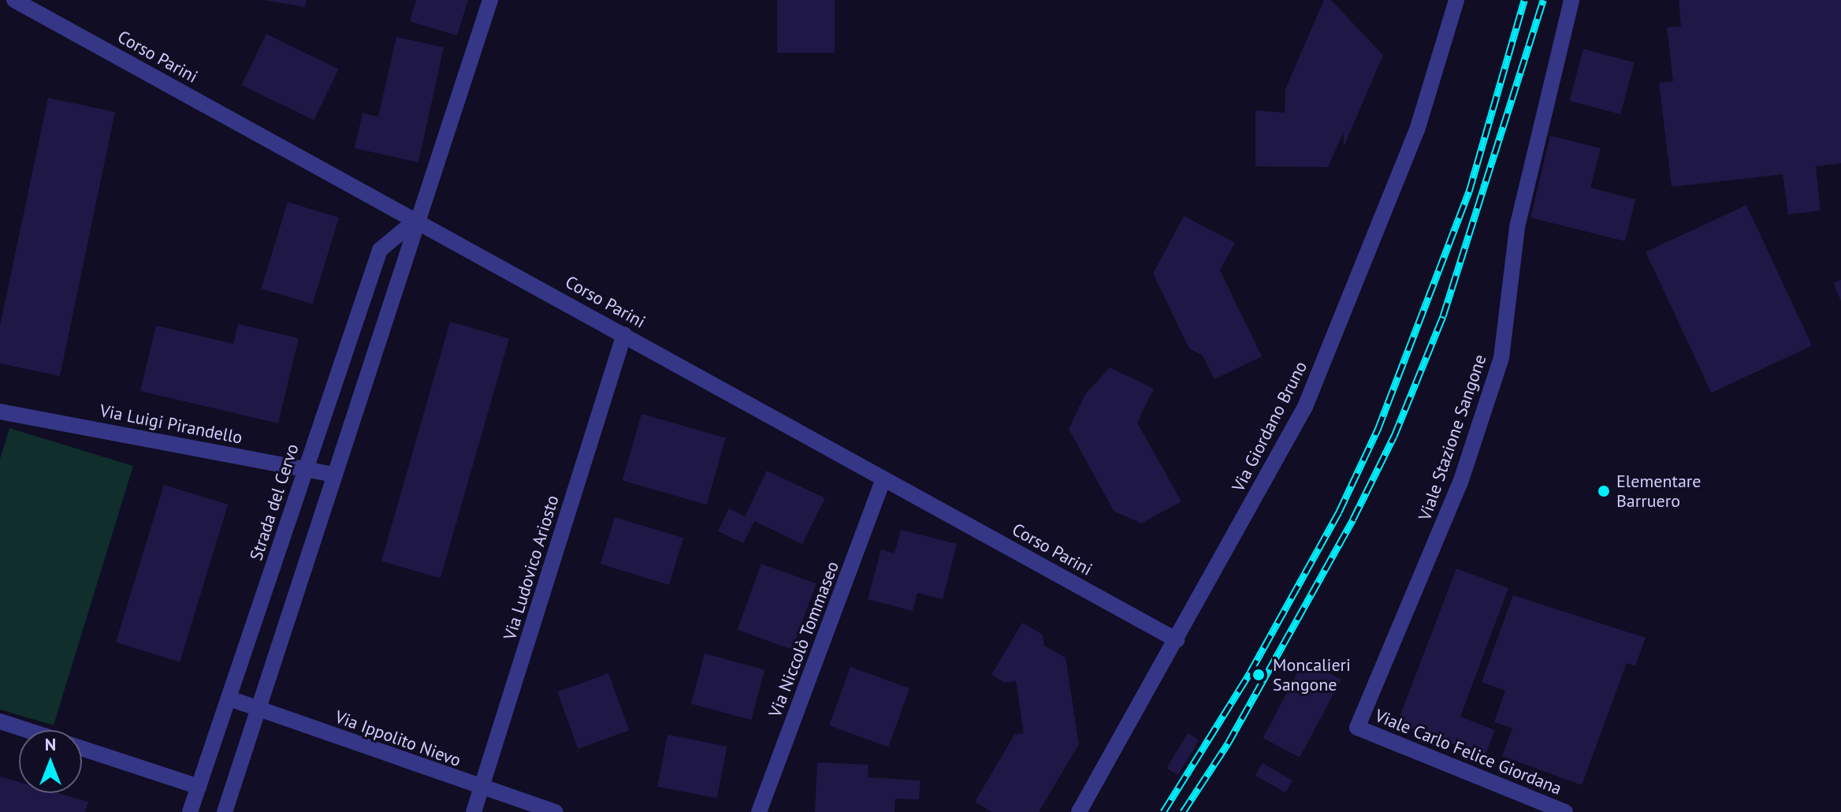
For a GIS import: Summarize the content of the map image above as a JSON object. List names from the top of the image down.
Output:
{
  "streets": {
    "street": [
      "Corso Parini",
      "Via Luigi Pirandello",
      "Via Giordano Bruno",
      "Viale Stazione Sangone",
      "Strada del Cervo",
      "Via Ludovico Ariosto",
      "Via Niccolò Tommaseo",
      "Via Ippolito Nievo",
      "Viale Carlo Felice Giordana"
    ]
  },
  "crossings": [
    ["Corso Parini", "Via Giordano Bruno"],
    ["Corso Parini", "Strada del Cervo"],
    ["Corso Parini", "Via Ludovico Ariosto"],
    ["Corso Parini", "Via Niccolò Tommaseo"],
    ["Via Luigi Pirandello", "Strada del Cervo"],
    ["Viale Stazione Sangone", "Viale Carlo Felice Giordana"],
    ["Strada del Cervo", "Via Ippolito Nievo"],
    ["Via Ludovico Ariosto", "Via Ippolito Nievo"]
  ],
  "places": ["Elementare Barruero", "Moncalieri Sangone"],
  "north": "top"
}
